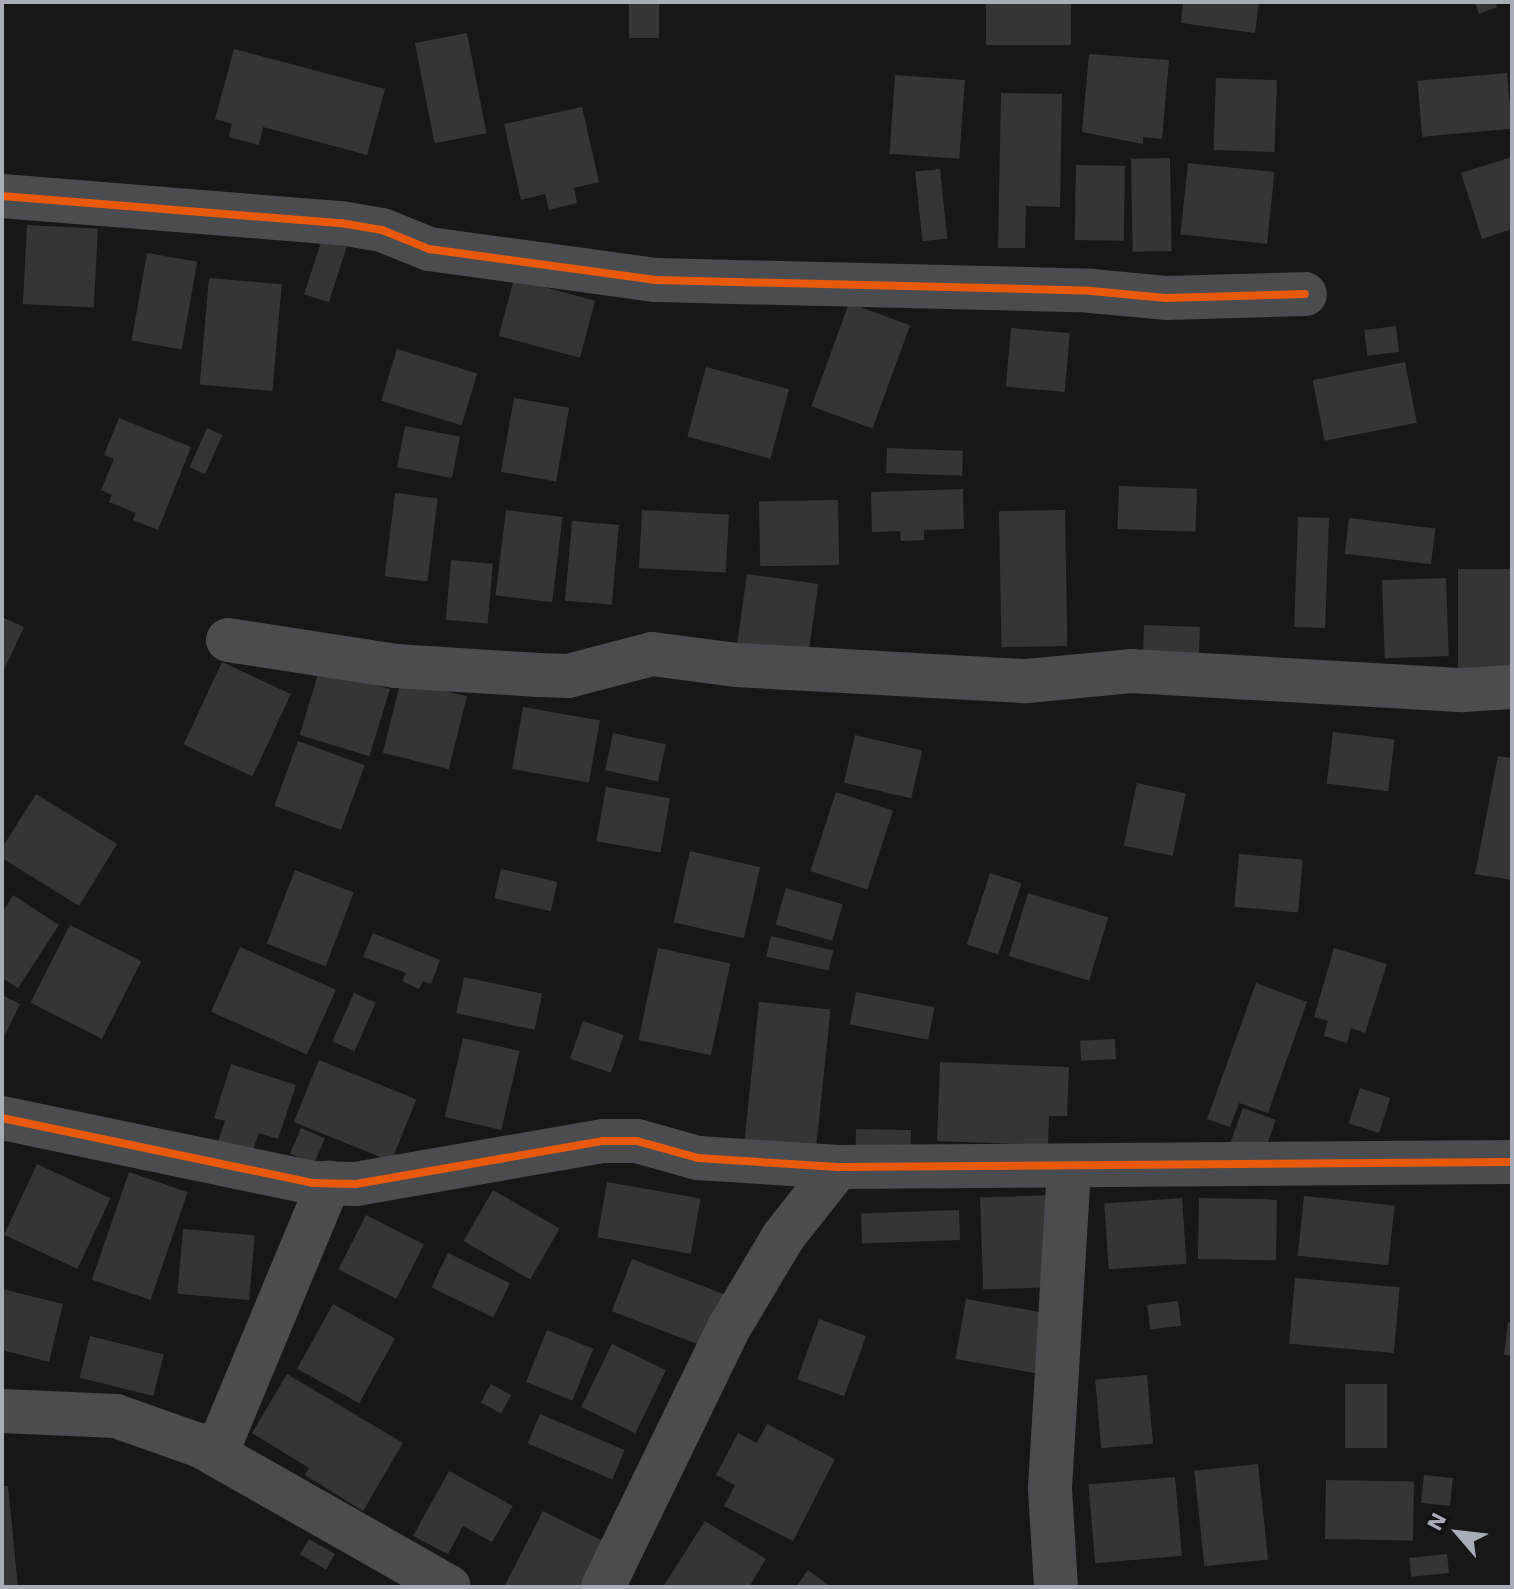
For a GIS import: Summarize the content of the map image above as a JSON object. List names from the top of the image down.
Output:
{
  "north": "top left"
}
